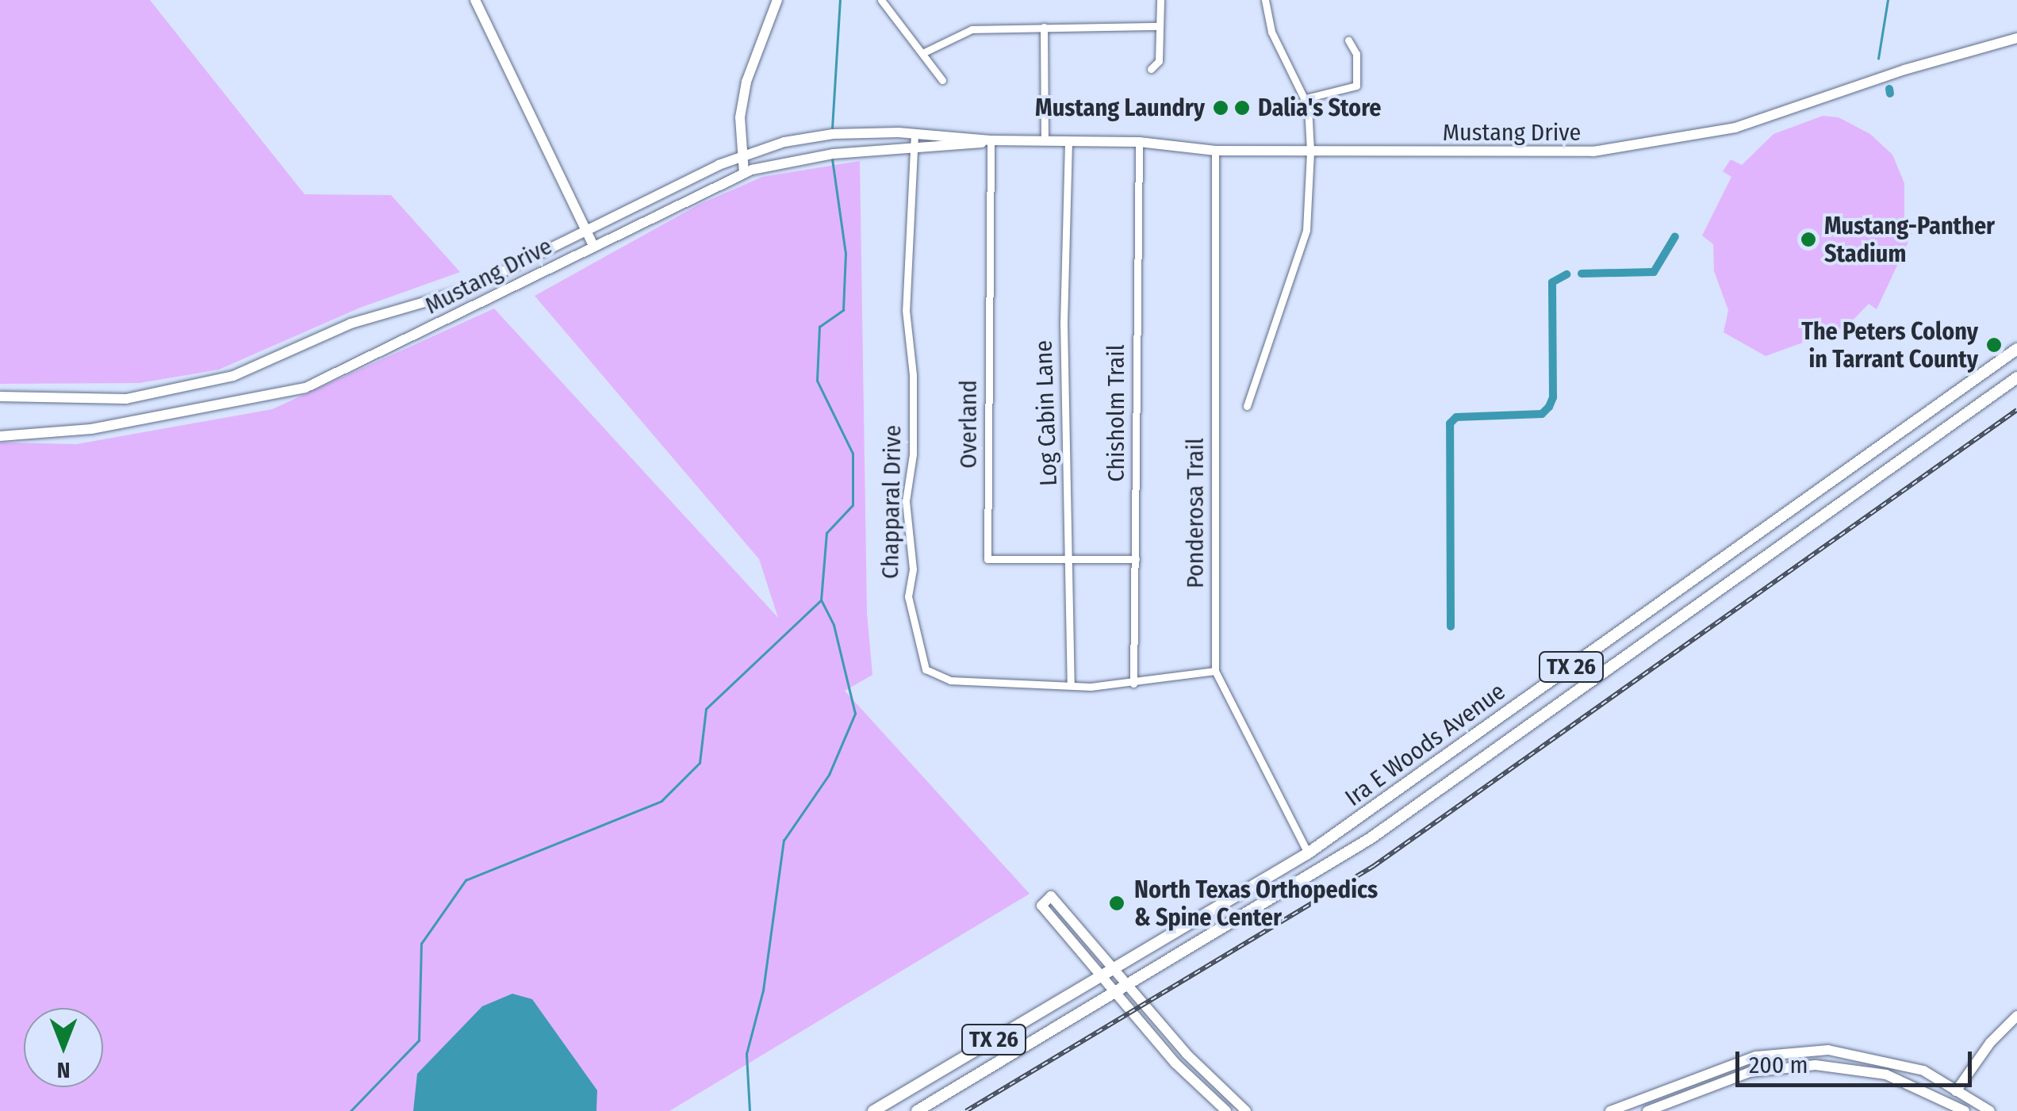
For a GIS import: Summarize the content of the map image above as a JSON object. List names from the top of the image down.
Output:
{
  "streets": {
    "main road": ["Mustang Drive", "TX 26", "Ira E Woods Avenue"],
    "street": [
      "Log Cabin Lane",
      "Chisholm Trail",
      "Overland",
      "Chapparal Drive",
      "Ponderosa Trail"
    ]
  },
  "crossings": [
    ["Mustang Drive", "Log Cabin Lane"],
    ["Mustang Drive", "Chisholm Trail"],
    ["Mustang Drive", "Overland"],
    ["Mustang Drive", "Chapparal Drive"],
    ["Mustang Drive", "Ponderosa Trail"],
    ["Log Cabin Lane", "Overland"],
    ["Log Cabin Lane", "Chapparal Drive"],
    ["Chisholm Trail", "Overland"],
    ["Chisholm Trail", "Chapparal Drive"],
    ["Chapparal Drive", "Ponderosa Trail"],
    ["Ponderosa Trail", "Ira E Woods Avenue"]
  ],
  "places": [
    "Mustang Laundry",
    "Dalia's Store",
    "Mustang-Panther Stadium",
    "The Peters Colony in Tarrant County",
    "North Texas Orthopedics & Spine Center"
  ],
  "scale_bar": "200 m",
  "north": "bottom"
}
